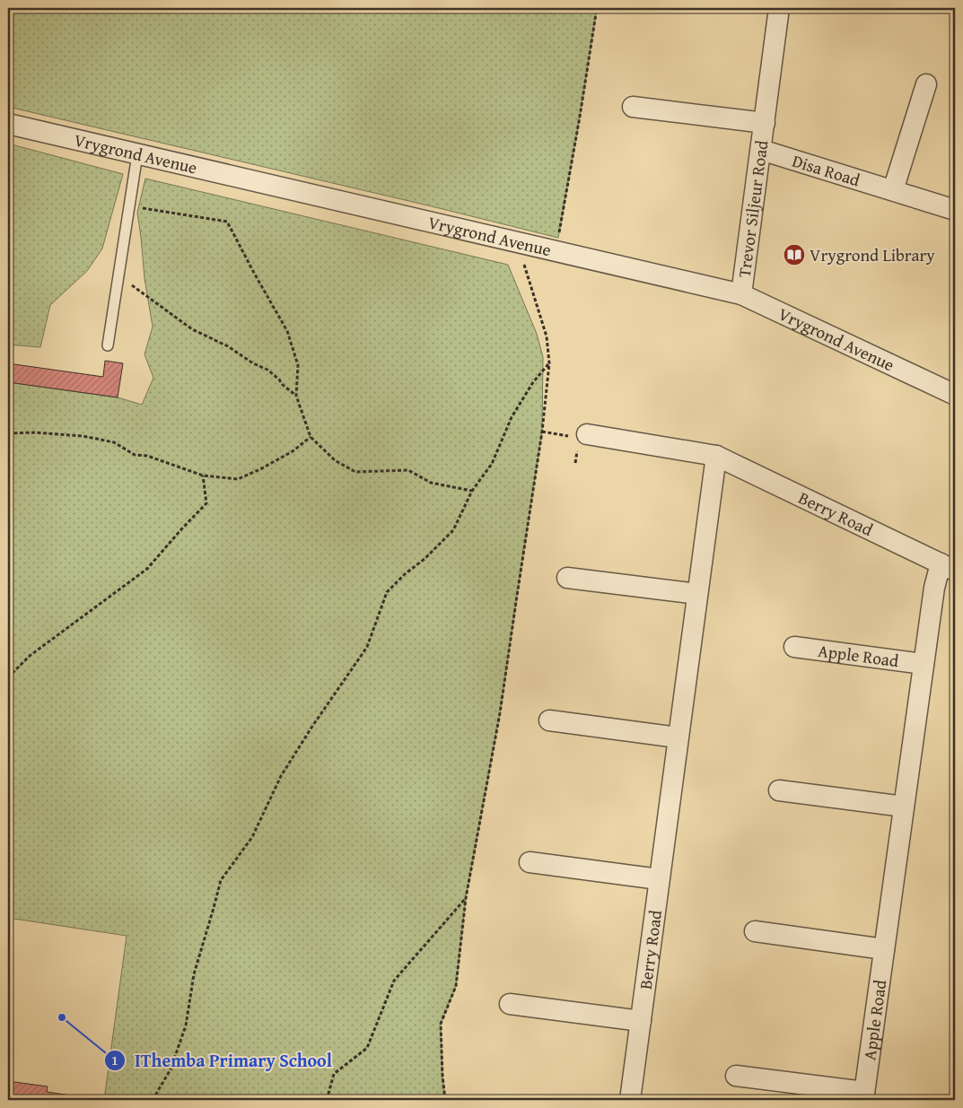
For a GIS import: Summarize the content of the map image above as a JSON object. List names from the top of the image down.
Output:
{
  "streets": {
    "street": [
      "Vrygrond Avenue",
      "Disa Road",
      "Trevor Siljeur Road",
      "Berry Road",
      "Apple Road"
    ]
  },
  "crossings": [
    ["Vrygrond Avenue", "Trevor Siljeur Road"],
    ["Disa Road", "Trevor Siljeur Road"],
    ["Berry Road", "Apple Road"]
  ],
  "places": {
    "library": ["Vrygrond Library"],
    "other": ["IThemba Primary School"]
  }
}
